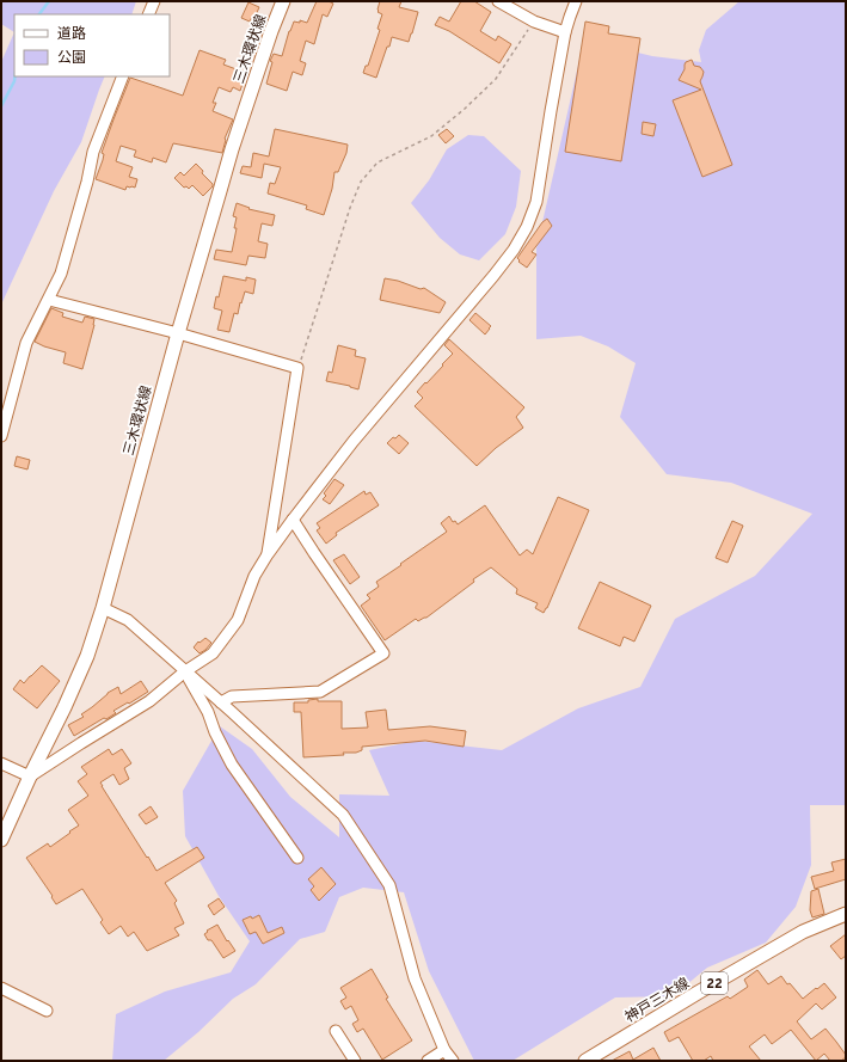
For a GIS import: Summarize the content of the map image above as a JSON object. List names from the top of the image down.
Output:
{
  "streets": {
    "main road": ["三木環状線", "22", "神戸三木線"]
  },
  "legend": ["道路", "公園"]
}
